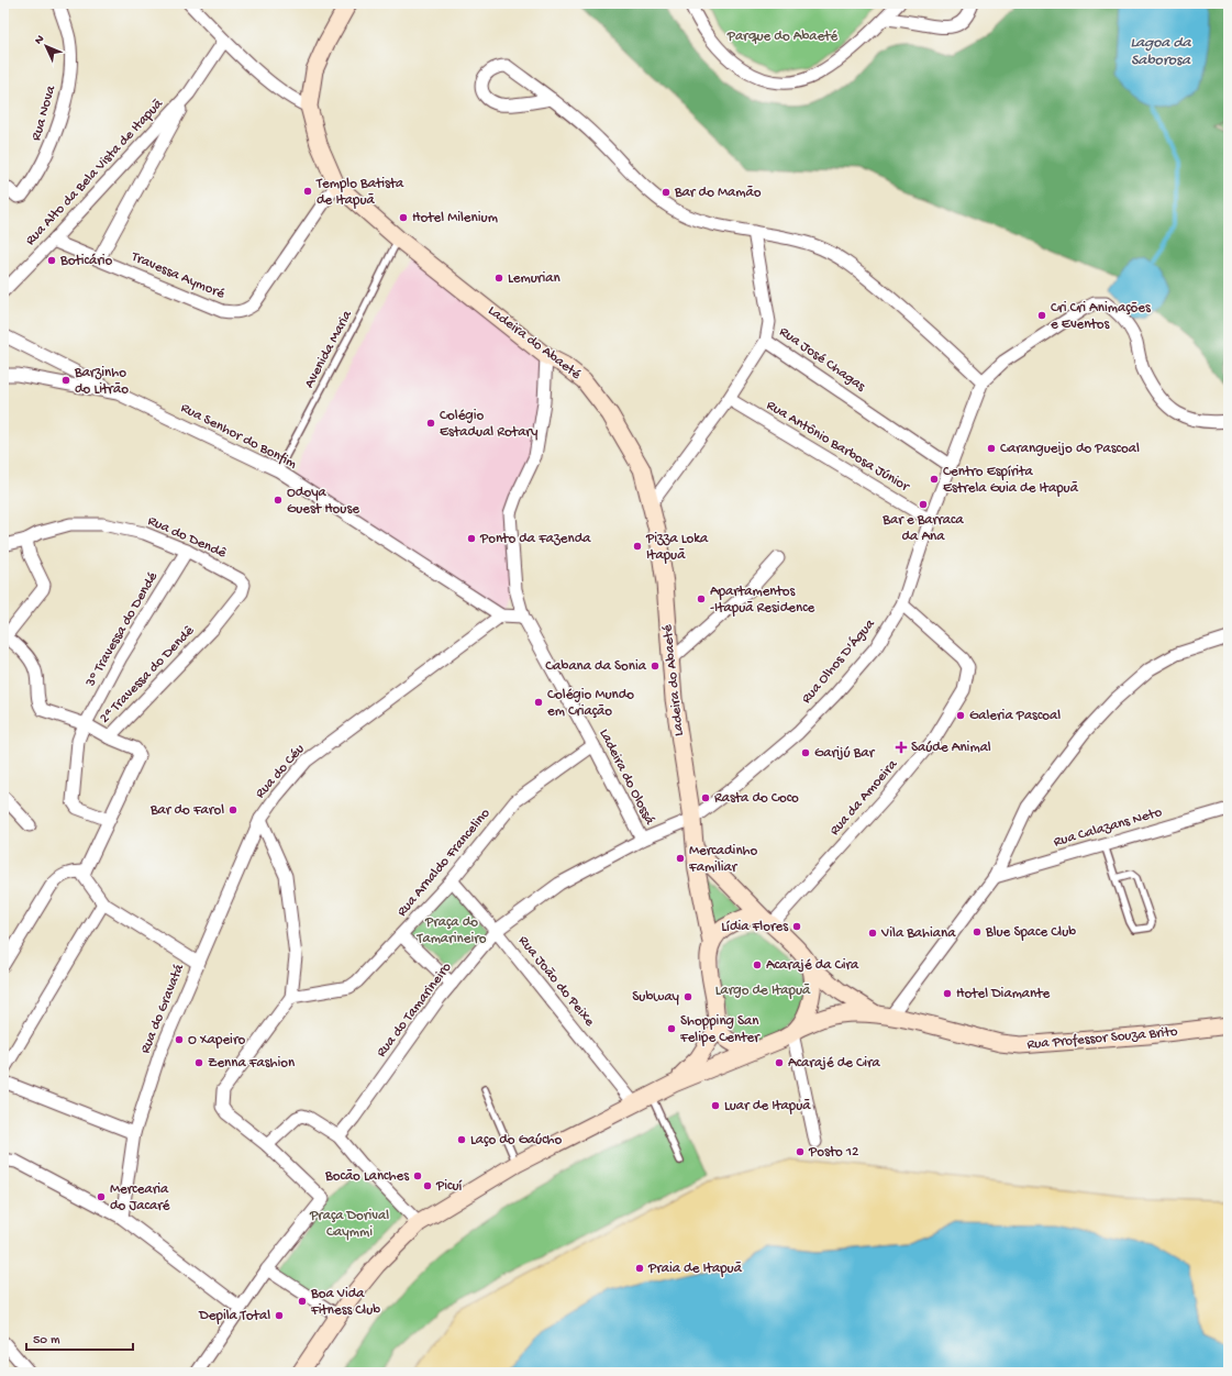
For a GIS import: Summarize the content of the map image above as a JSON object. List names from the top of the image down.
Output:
{
  "streets": {
    "main road": ["Ladeira do Abaeté", "Rua Professor Souza Brito"],
    "street": [
      "Rua Nova",
      "Rua Alto da Bela Vista de Itapuã",
      "Travessa Aymoré",
      "Rua José Chagas",
      "Rua Senhor do Bonfim",
      "Rua Antônio Barbosa Júnior",
      "Rua do Dendê",
      "3º Travessa do Dendé",
      "Rua Olhos D'Água",
      "2ª Travessa do Dendê",
      "Rua do Céu",
      "Ladeira do Olossá",
      "Rua da Amoeira",
      "Rua Calazans Neto",
      "Rua Arnaldo Francelino",
      "Rua João do Peixe",
      "Rua do Gravatá",
      "Rua do Tamarineiro"
    ],
    "lane": ["Avenida Maria"]
  },
  "crossings": [
    ["Rua Alto da Bela Vista de Itapuã", "Travessa Aymoré"],
    ["Travessa Aymoré", "Ladeira do Abaeté"],
    ["Ladeira do Abaeté", "Avenida Maria"],
    ["Ladeira do Abaeté", "Rua Olhos D'Água"],
    ["Ladeira do Abaeté", "Ladeira do Olossá"],
    ["Ladeira do Abaeté", "Rua da Amoeira"],
    ["Ladeira do Abaeté", "Rua do Tamarineiro"],
    ["Ladeira do Abaeté", "Rua Professor Souza Brito"],
    ["Avenida Maria", "Rua Senhor do Bonfim"],
    ["Rua José Chagas", "Rua Olhos D'Água"],
    ["Rua Senhor do Bonfim", "Rua do Céu"],
    ["Rua Antônio Barbosa Júnior", "Rua Olhos D'Água"],
    ["Rua do Dendê", "3º Travessa do Dendé"],
    ["Rua do Dendê", "2ª Travessa do Dendê"],
    ["3º Travessa do Dendé", "2ª Travessa do Dendê"],
    ["Rua Olhos D'Água", "Rua da Amoeira"],
    ["Rua Olhos D'Água", "Rua do Tamarineiro"],
    ["Rua do Céu", "Rua Arnaldo Francelino"],
    ["Rua do Céu", "Rua do Gravatá"],
    ["Ladeira do Olossá", "Rua Arnaldo Francelino"],
    ["Ladeira do Olossá", "Rua do Tamarineiro"],
    ["Rua da Amoeira", "Rua Professor Souza Brito"],
    ["Rua Arnaldo Francelino", "Rua João do Peixe"],
    ["Rua João do Peixe", "Rua do Tamarineiro"]
  ],
  "water": ["Lagoa da Saborosa"],
  "parks": [
    "Parque do Abaeté",
    "Praça do Tamarineiro",
    "Largo de Itapuã",
    "Praça Dorival Caymmi"
  ],
  "places": {
    "other": [
      "Templo Batista de Itapuã",
      "Bar do Mamão",
      "Hotel Milenium",
      "Boticário",
      "Lemurian",
      "Cri Cri Animações e Eventos",
      "Barzinho do Litrão",
      "Colégio Estadual Rotary",
      "Carangueijo do Pascoal",
      "Centro Espírita Estrela Guia de Itapuã",
      "Odoya Guest House",
      "Bar e Barraca da Ana",
      "Ponto da Fazenda",
      "Pizza Loka Itapuã",
      "Apartamentos -Itapuã Residence",
      "Cabana da Sonia",
      "Colégio Mundo em Criação",
      "Galeria Pascoal",
      "Garijú Bar",
      "Rasta do Coco",
      "Bar do Farol",
      "Mercadinho Familiar",
      "Lídia Flores",
      "Blue Space Club",
      "Vila Bahiana",
      "Acarajé da Cira",
      "Hotel Diamante",
      "Subway",
      "Shopping San Felipe Center",
      "O Xapeiro",
      "Zenna Fashion",
      "Acarajé de Cira",
      "Luar de Itapuã",
      "Laço do Gaúcho",
      "Posto 12",
      "Bocão Lanches",
      "Picuí",
      "Mercearia do Jacaré",
      "Praia de Itapuã",
      "Boa Vida Fitness Club",
      "Depila Total"
    ],
    "health": ["Saúde Animal"]
  },
  "scale_bar": "50 m",
  "north": "top left"
}
